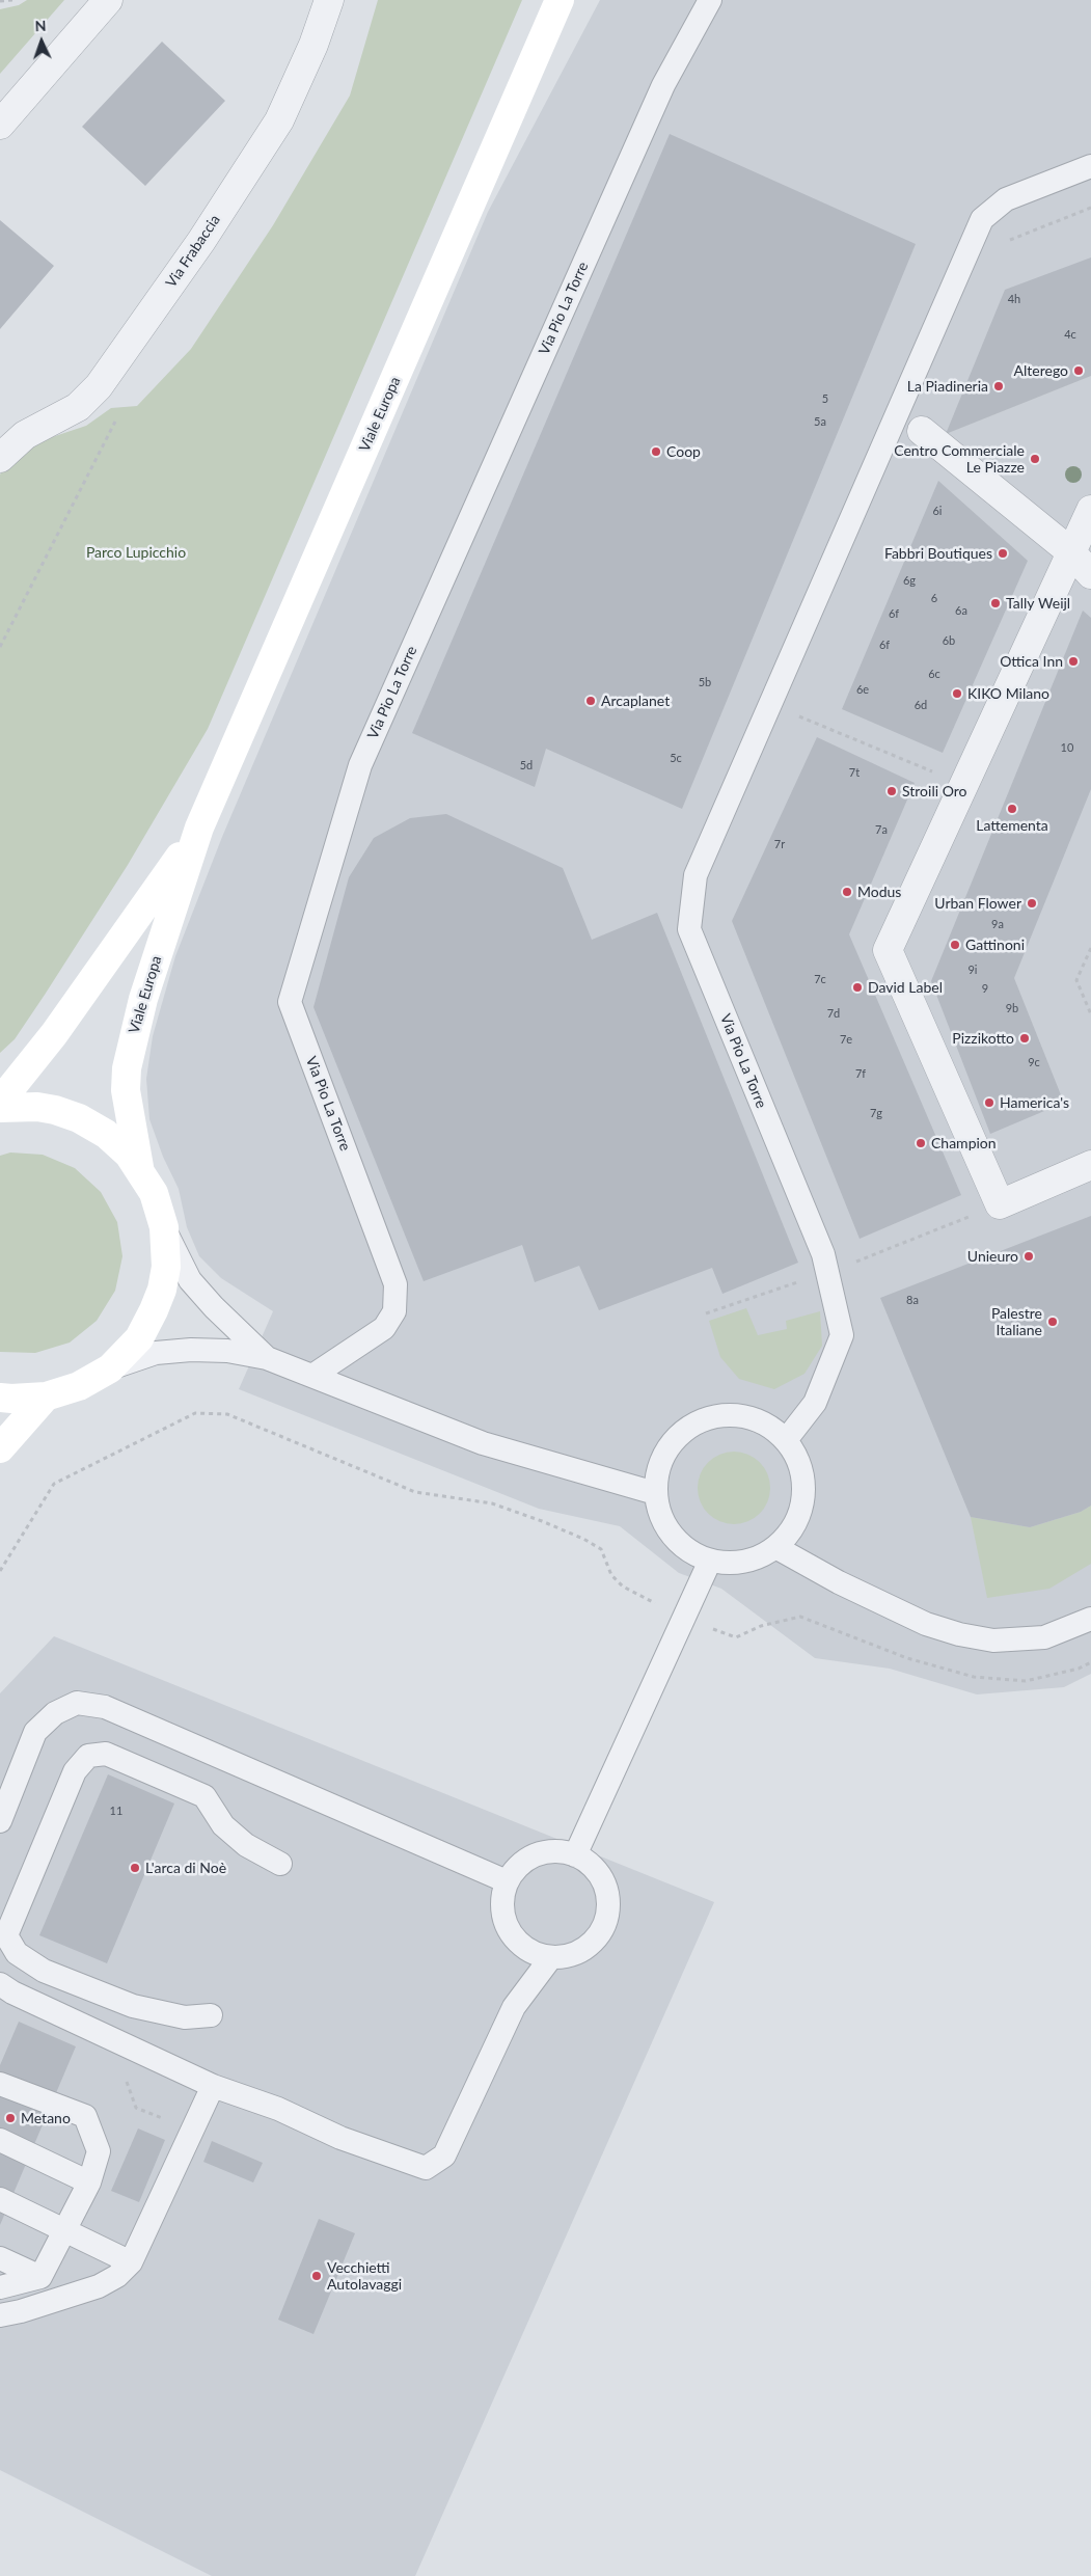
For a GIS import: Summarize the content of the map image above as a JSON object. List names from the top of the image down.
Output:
{
  "streets": {
    "street": ["Via Frabaccia", "Viale Europa"],
    "lane": ["Via Pio La Torre"]
  },
  "parks": ["Parco Lupicchio"],
  "places": [
    "Alterego",
    "La Piadineria",
    "Coop",
    "Centro Commerciale Le Piazze",
    "Fabbri Boutiques",
    "Tally Weijl",
    "Ottica Inn",
    "KIKO Milano",
    "Arcaplanet",
    "Stroili Oro",
    "Lattementa",
    "Modus",
    "Urban Flower",
    "Gattinoni",
    "David Label",
    "Pizzikotto",
    "Hamerica's",
    "Champion",
    "Unieuro",
    "Palestre Italiane",
    "L'arca di Noè",
    "Metano",
    "Vecchietti Autolavaggi"
  ],
  "house_numbers": [
    "4h",
    "4c",
    "5",
    "5a",
    "6i",
    "6g",
    "6",
    "6a",
    "6f",
    "6b",
    "6f",
    "6c",
    "5b",
    "6e",
    "6d",
    "10",
    "5c",
    "5d",
    "7t",
    "7a",
    "7r",
    "9a",
    "9i",
    "7c",
    "9",
    "9b",
    "7d",
    "7e",
    "9c",
    "7f",
    "7g",
    "8a",
    "11"
  ],
  "north": "top"
}
